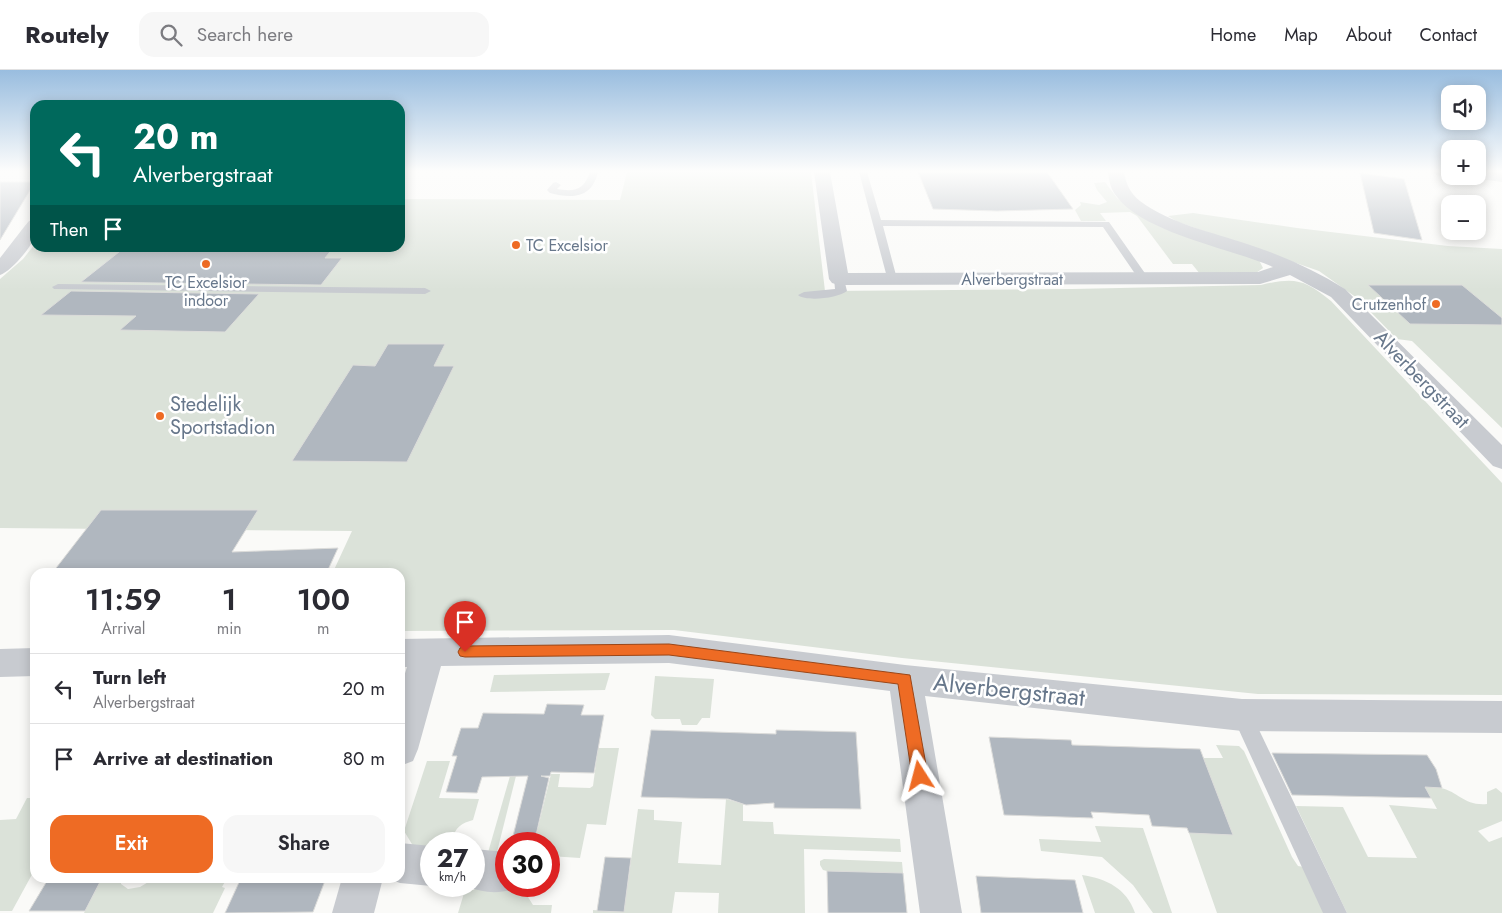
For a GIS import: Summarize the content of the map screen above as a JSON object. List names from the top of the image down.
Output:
{
  "streets": {
    "street": ["Alverbergstraat"]
  },
  "places": [
    "TC Excelsior",
    "TC Excelsior indoor",
    "Crutzenhof",
    "Stedelijk Sportstadion"
  ],
  "page": {
    "header": "Routely",
    "search": "Search here",
    "nav": [
      "Home",
      "Map",
      "About",
      "Contact"
    ],
    "map_buttons": ["+", "−"],
    "turn": ["20 m", "Alverbergstraat"],
    "then": "Then",
    "eta": [
      "11:59",
      "Arrival",
      "1",
      "min",
      "100",
      "m"
    ],
    "list": [
      {
        "name": "Turn left",
        "note": "Alverbergstraat",
        "value": "20 m"
      },
      {
        "name": "Arrive at destination",
        "value": "80 m"
      }
    ],
    "buttons": ["Exit", "Share"],
    "speed": "27 km/h",
    "limit": "30"
  }
}
